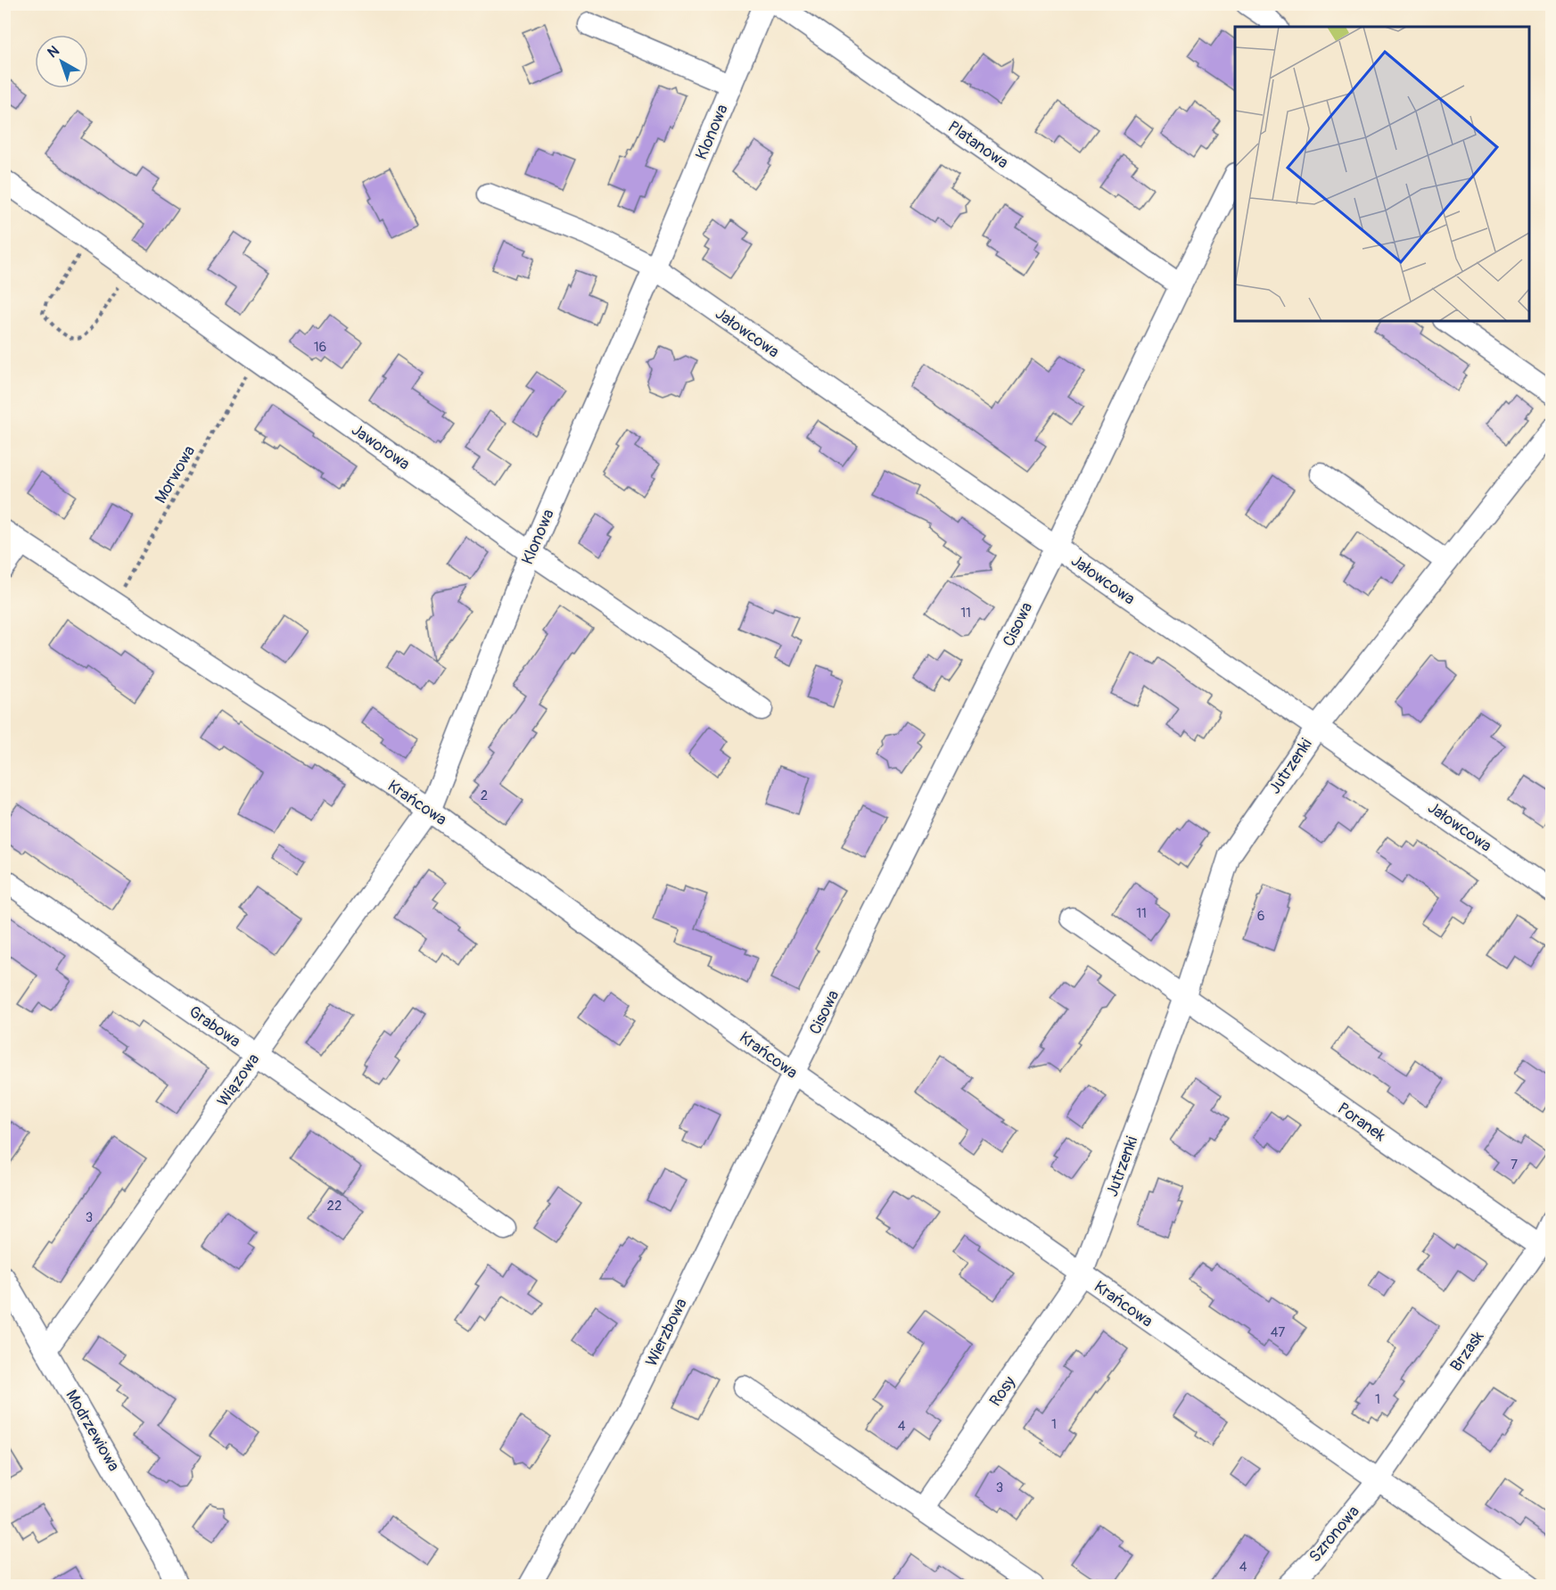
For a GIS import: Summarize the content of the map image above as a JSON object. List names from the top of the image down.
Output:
{
  "streets": {
    "street": [
      "Klonowa",
      "Platanowa",
      "Jałowcowa",
      "Jaworowa",
      "Cisowa",
      "Jutrzenki",
      "Krańcowa",
      "Grabowa",
      "Wiązowa",
      "Poranek",
      "Wierzbowa",
      "Brzask",
      "Rosy",
      "Modrzewiowa",
      "Szronowa"
    ],
    "path": ["Morwowa"]
  },
  "crossings": [
    ["Klonowa", "Jałowcowa"],
    ["Klonowa", "Jaworowa"],
    ["Klonowa", "Krańcowa"],
    ["Klonowa", "Wiązowa"],
    ["Platanowa", "Cisowa"],
    ["Jałowcowa", "Cisowa"],
    ["Jałowcowa", "Jutrzenki"],
    ["Jaworowa", "Morwowa"],
    ["Morwowa", "Krańcowa"],
    ["Cisowa", "Krańcowa"],
    ["Cisowa", "Wierzbowa"],
    ["Jutrzenki", "Krańcowa"],
    ["Jutrzenki", "Poranek"],
    ["Jutrzenki", "Rosy"],
    ["Krańcowa", "Wiązowa"],
    ["Krańcowa", "Wierzbowa"],
    ["Krańcowa", "Brzask"],
    ["Krańcowa", "Rosy"],
    ["Krańcowa", "Szronowa"],
    ["Grabowa", "Wiązowa"],
    ["Wiązowa", "Modrzewiowa"],
    ["Poranek", "Brzask"],
    ["Brzask", "Szronowa"]
  ],
  "house_numbers": [
    "16",
    "11",
    "2",
    "11",
    "6",
    "7",
    "22",
    "3",
    "47",
    "1",
    "1",
    "4",
    "3",
    "4"
  ],
  "north": "top left"
}
